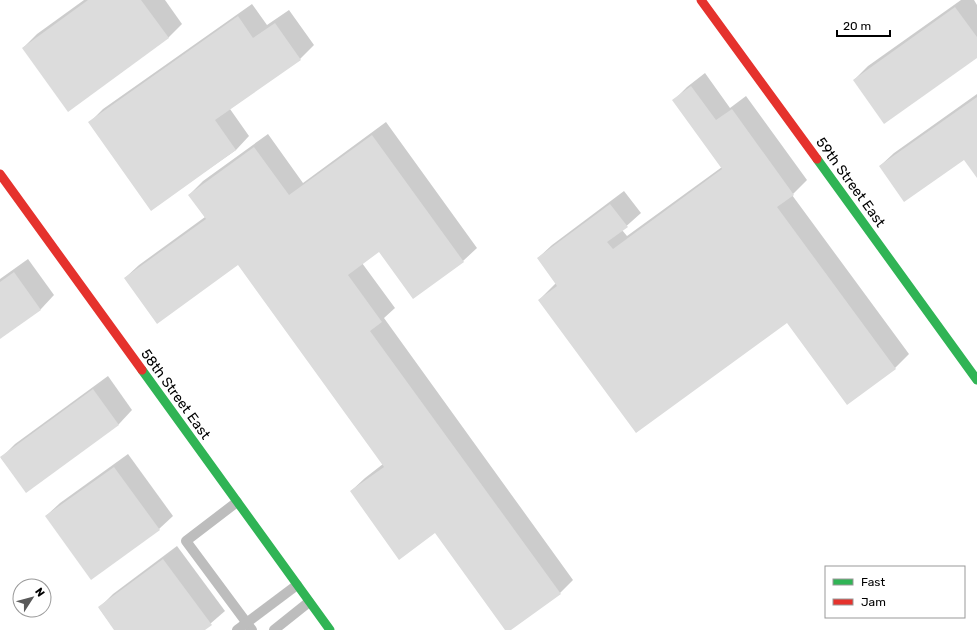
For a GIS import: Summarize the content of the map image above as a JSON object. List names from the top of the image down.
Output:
{
  "streets": {
    "street": ["59th Street East", "58th Street East"]
  },
  "legend": ["Fast", "Jam"],
  "scale_bar": "20 m",
  "north": "top right"
}
